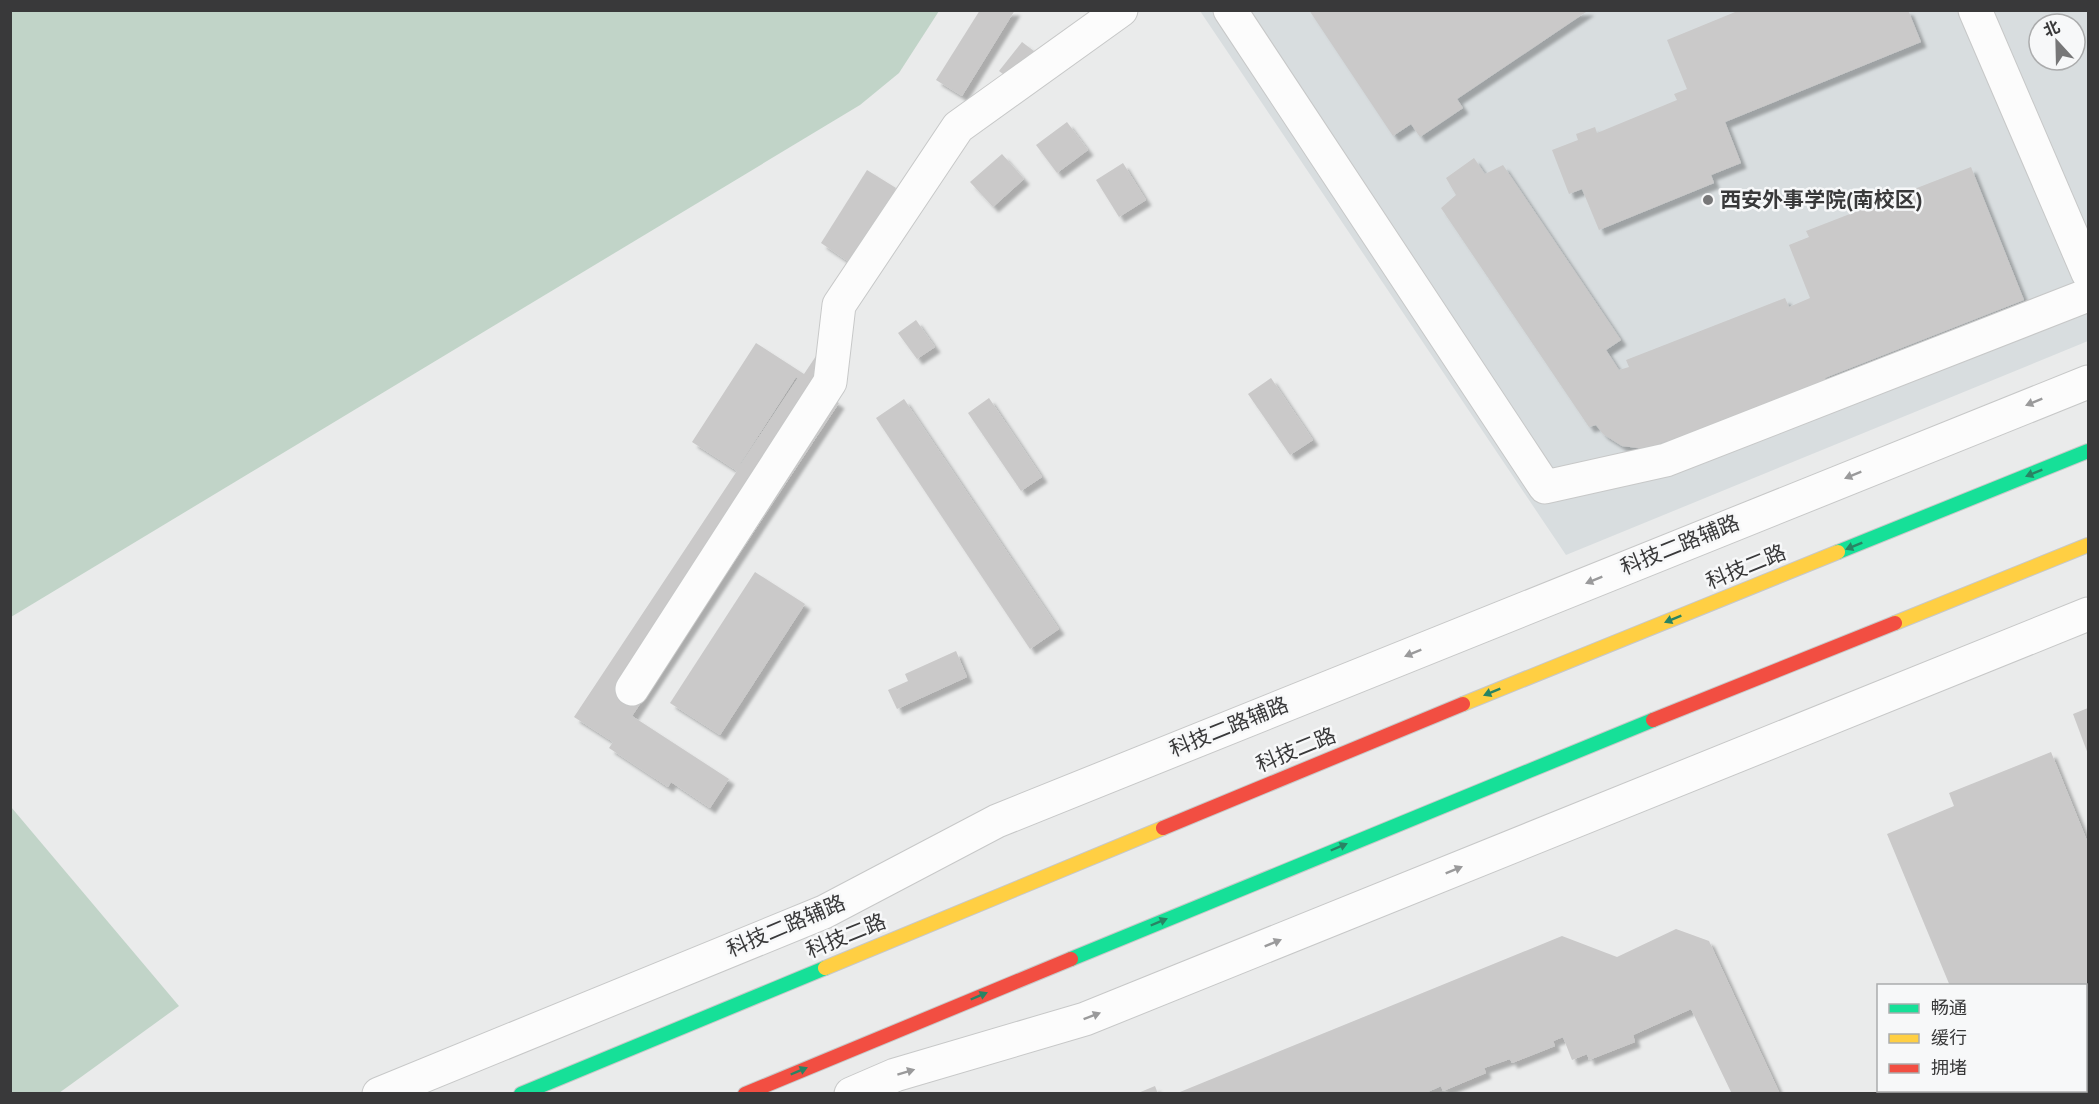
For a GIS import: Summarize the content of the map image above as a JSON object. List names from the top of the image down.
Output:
{
  "streets": {
    "main road": ["科技二路"],
    "street": ["科技二路辅路"]
  },
  "places": ["西安外事学院(南校区)"],
  "legend": ["畅通", "缓行", "拥堵"],
  "north": "top"
}
